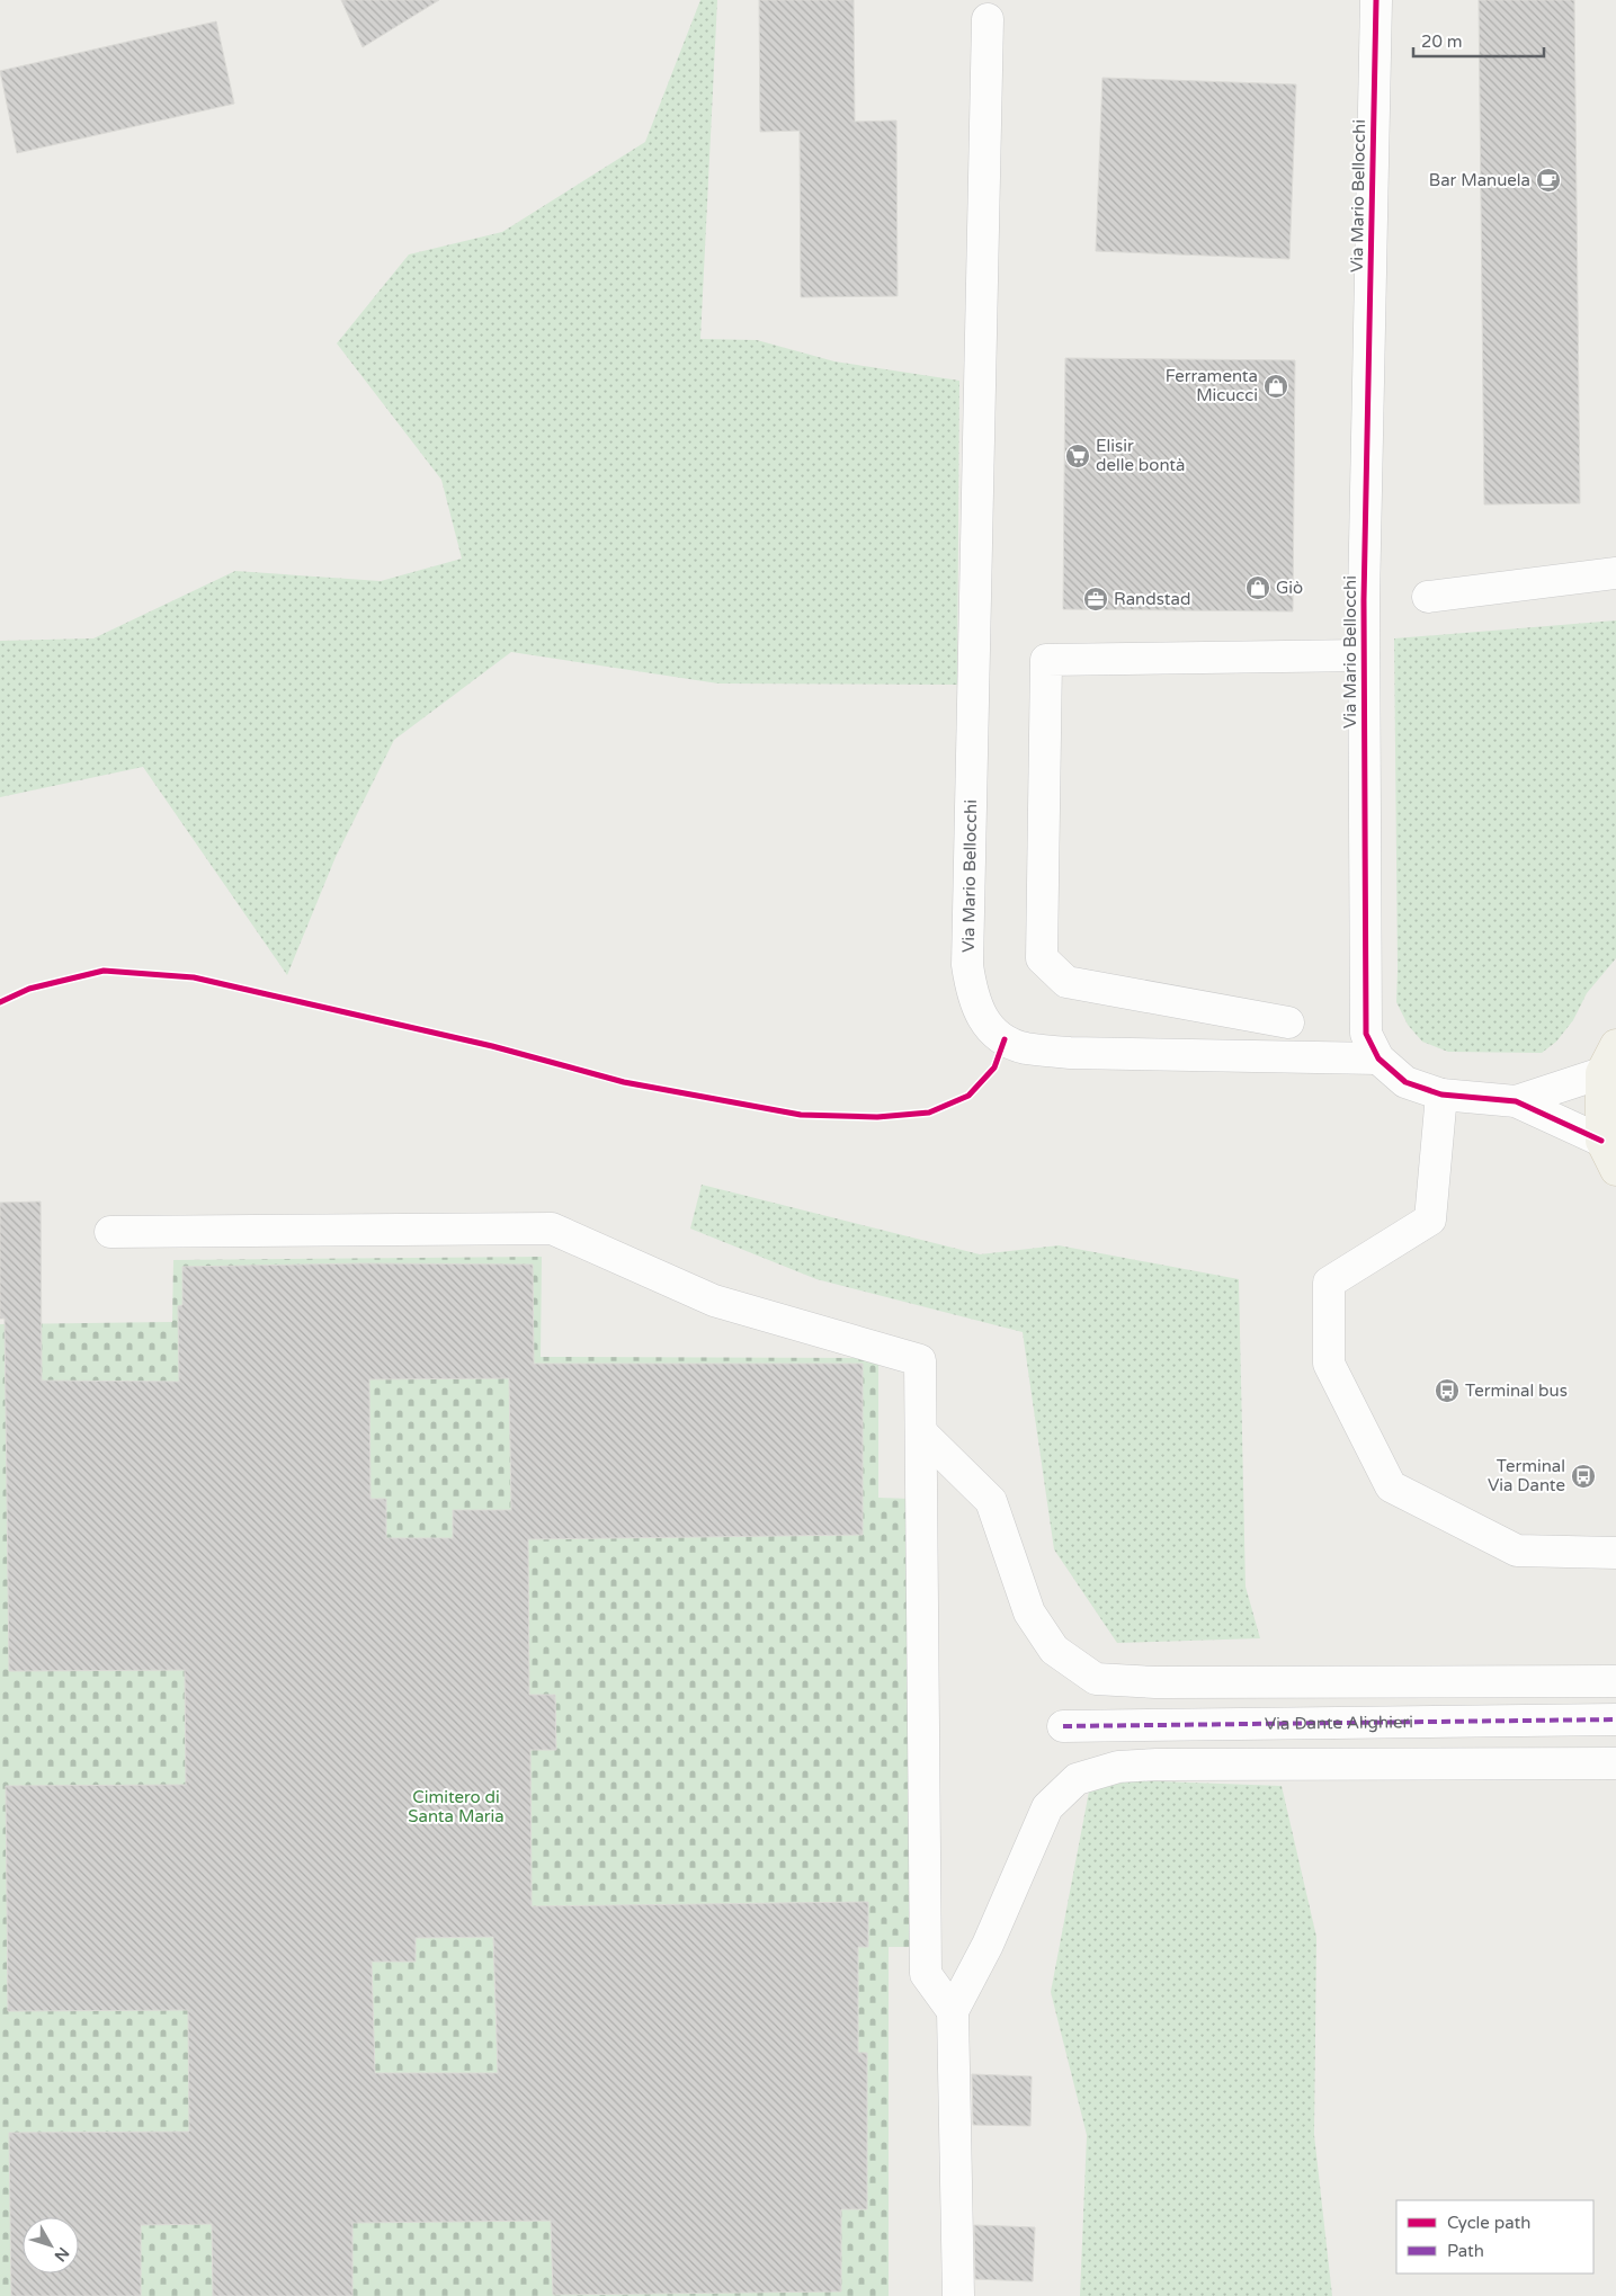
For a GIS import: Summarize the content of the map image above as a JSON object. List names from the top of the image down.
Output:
{
  "streets": {
    "street": ["Via Mario Bellocchi", "Via Dante Alighieri"]
  },
  "parks": ["Cimitero di Santa Maria"],
  "places": {
    "cafe": ["Bar Manuela"],
    "shop": ["Ferramenta Micucci", "Giò"],
    "supermarket": ["Elisir delle bontà"],
    "office": ["Randstad"],
    "bus stop": ["Terminal bus", "Terminal Via Dante"]
  },
  "legend": ["Cycle path", "Path"],
  "scale_bar": "20 m",
  "north": "bottom right"
}
